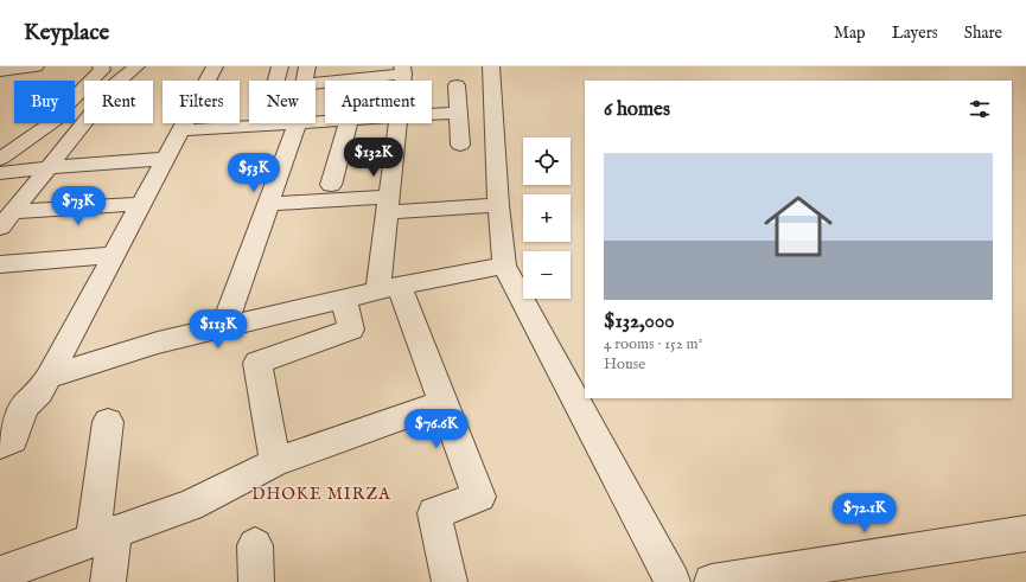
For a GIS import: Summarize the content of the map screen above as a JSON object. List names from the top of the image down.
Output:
{
  "districts": ["DHOKE MIRZA"],
  "page": {
    "header": "Keyplace",
    "nav": ["Map", "Layers", "Share"],
    "chip": [
      "Buy",
      "Rent",
      "Filters",
      "New",
      "Apartment"
    ],
    "heading": "6 homes",
    "map_buttons": ["+", "−"],
    "price": [
      "$132K",
      "$53K",
      "$73K",
      "$113K",
      "$76.6K",
      "$72.1K"
    ],
    "list": [
      {
        "name": "$132,000",
        "note": "4 rooms · 152 m² · House"
      }
    ]
  }
}
